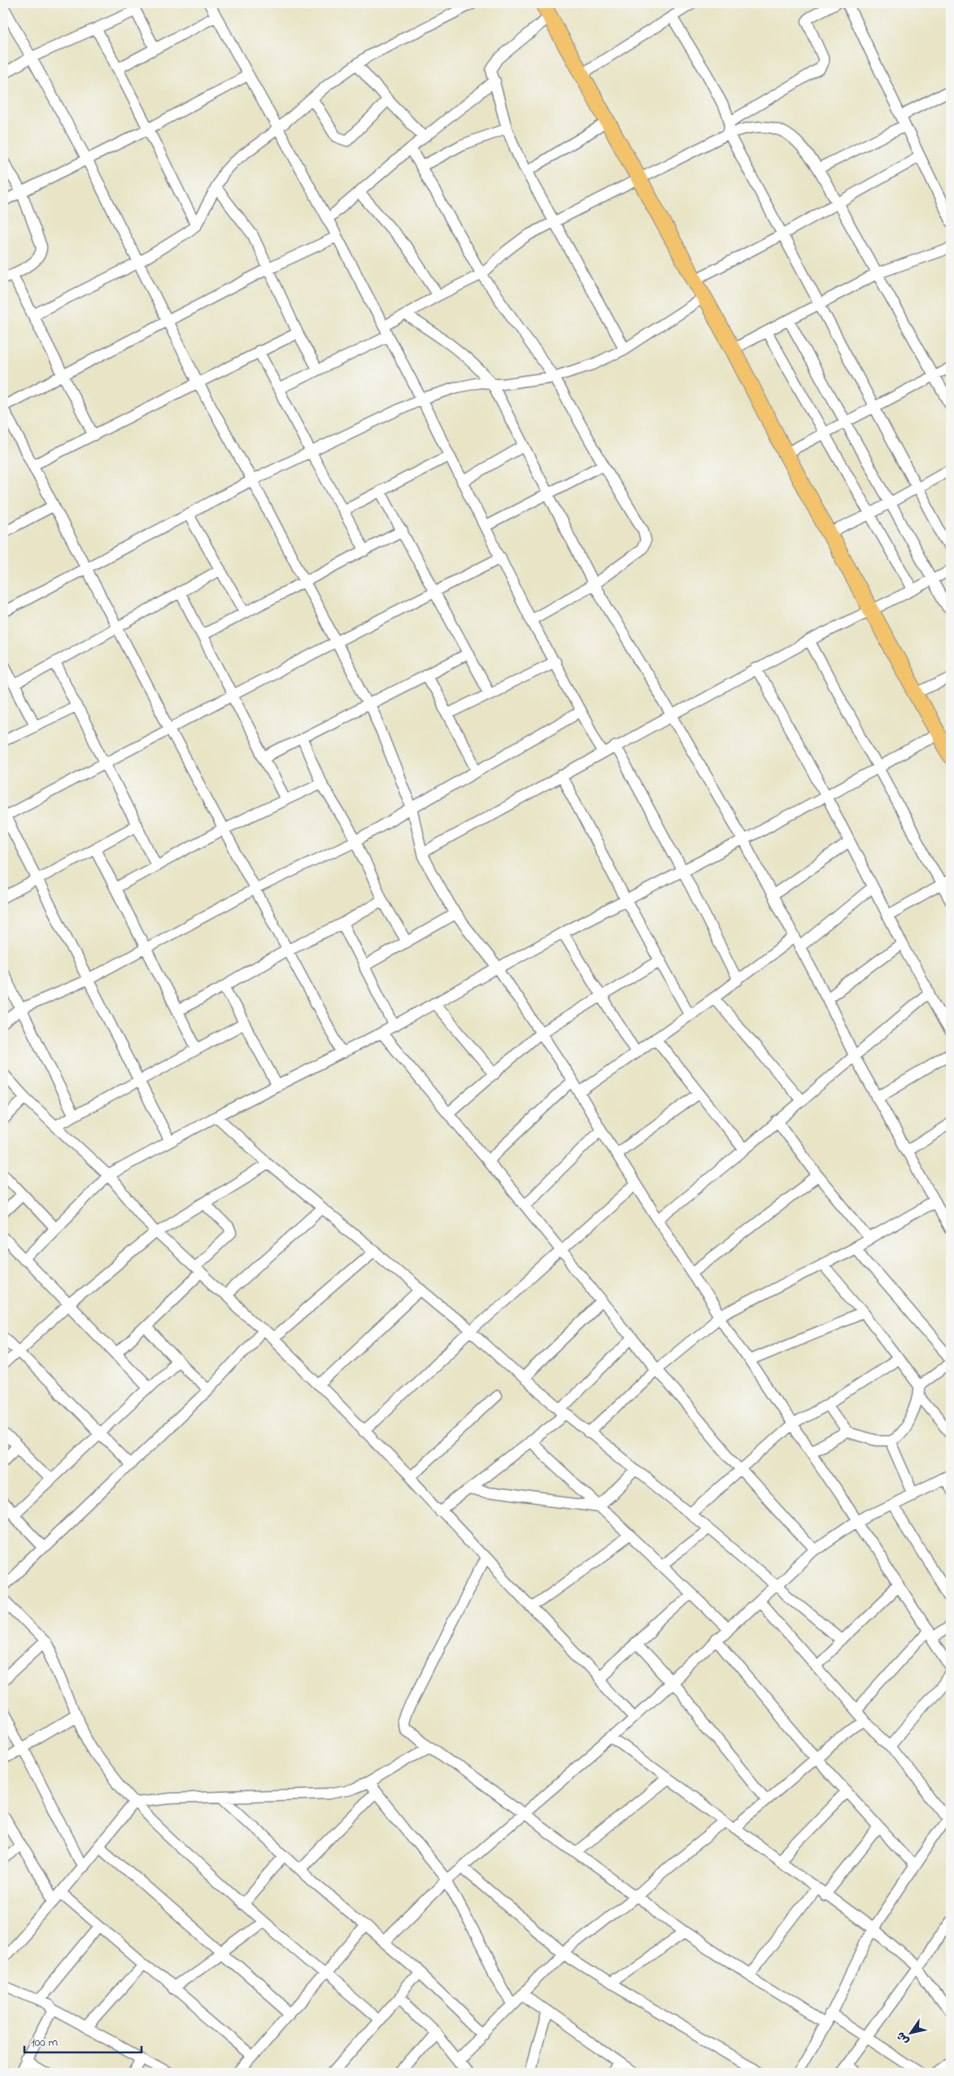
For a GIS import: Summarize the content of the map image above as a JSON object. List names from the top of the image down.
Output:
{
  "scale_bar": "100 m",
  "north": "bottom left"
}
